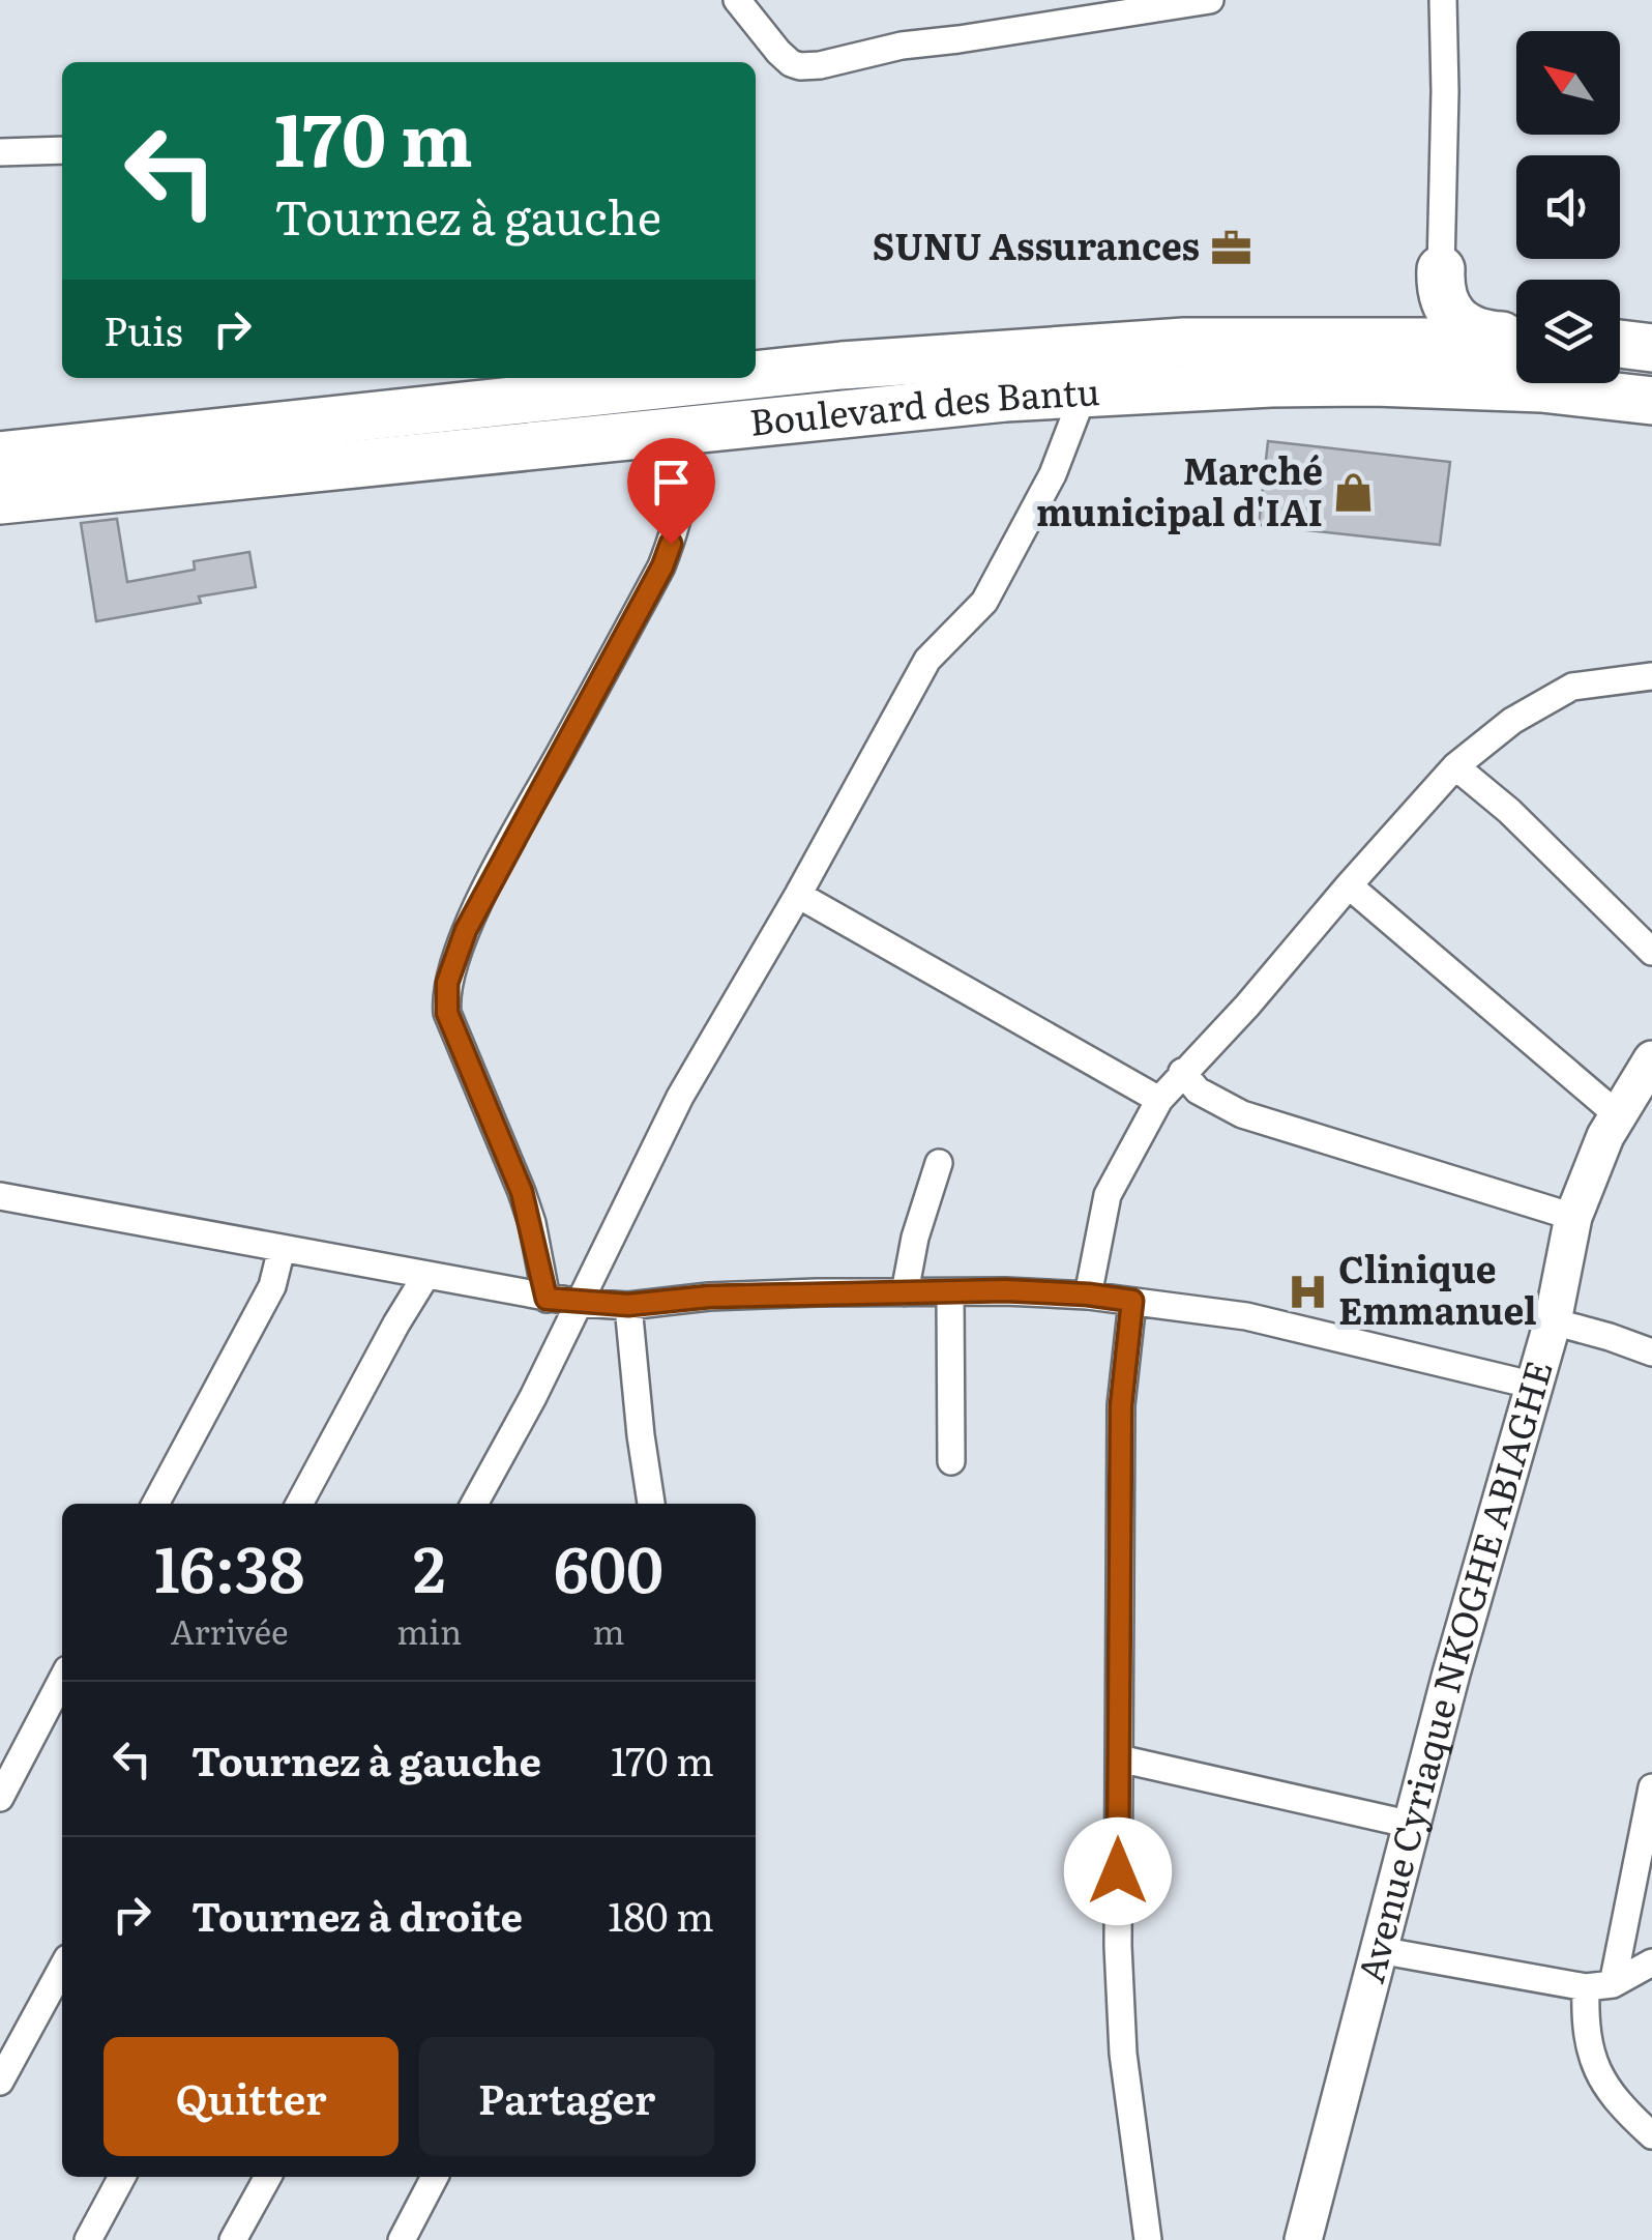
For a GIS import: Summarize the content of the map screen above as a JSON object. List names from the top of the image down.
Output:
{
  "streets": {
    "highway": ["Boulevard des Bantu"],
    "street": ["Avenue Cyriaque NKOGHE ABIAGHE"]
  },
  "places": {
    "office": ["SUNU Assurances"],
    "shop": ["Marché municipal d'IAI"],
    "hospital": ["Clinique Emmanuel"]
  },
  "north": "top left",
  "page": {
    "turn": ["170 m", "Tournez à gauche"],
    "then": "Puis",
    "eta": [
      "16:38",
      "Arrivée",
      "2",
      "min",
      "600",
      "m"
    ],
    "list": [
      {
        "name": "Tournez à gauche",
        "value": "170 m"
      },
      {
        "name": "Tournez à droite",
        "value": "180 m"
      }
    ],
    "buttons": ["Quitter", "Partager"]
  }
}
